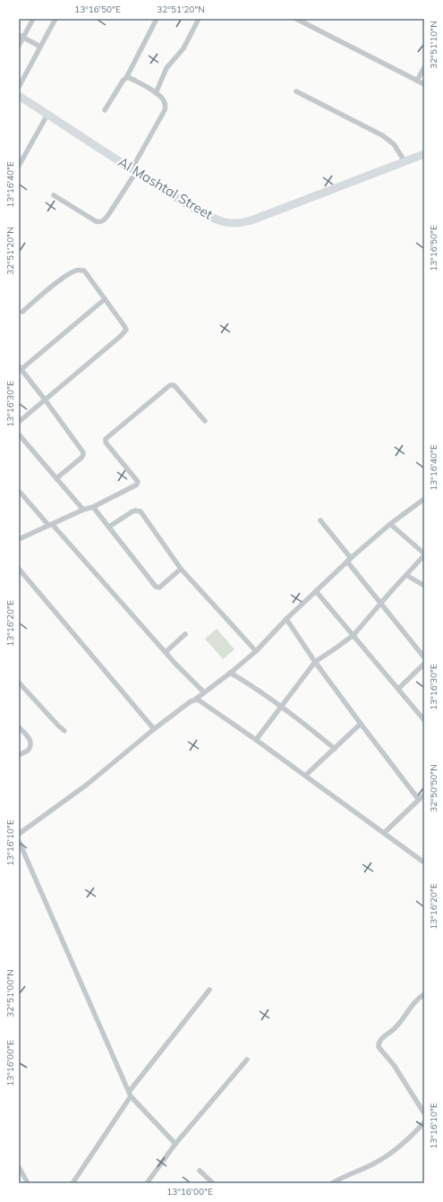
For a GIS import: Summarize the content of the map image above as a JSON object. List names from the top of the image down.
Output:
{
  "streets": {
    "main road": ["Al Mashtal Street"]
  },
  "coordinates": [
    "13°16'50\"E",
    "32°51'20\"N",
    "32°51'10\"N",
    "13°16'40\"E",
    "13°16'30\"E",
    "13°16'20\"E",
    "32°50'50\"N",
    "13°16'10\"E",
    "32°51'00\"N",
    "13°16'00\"E"
  ]
}
